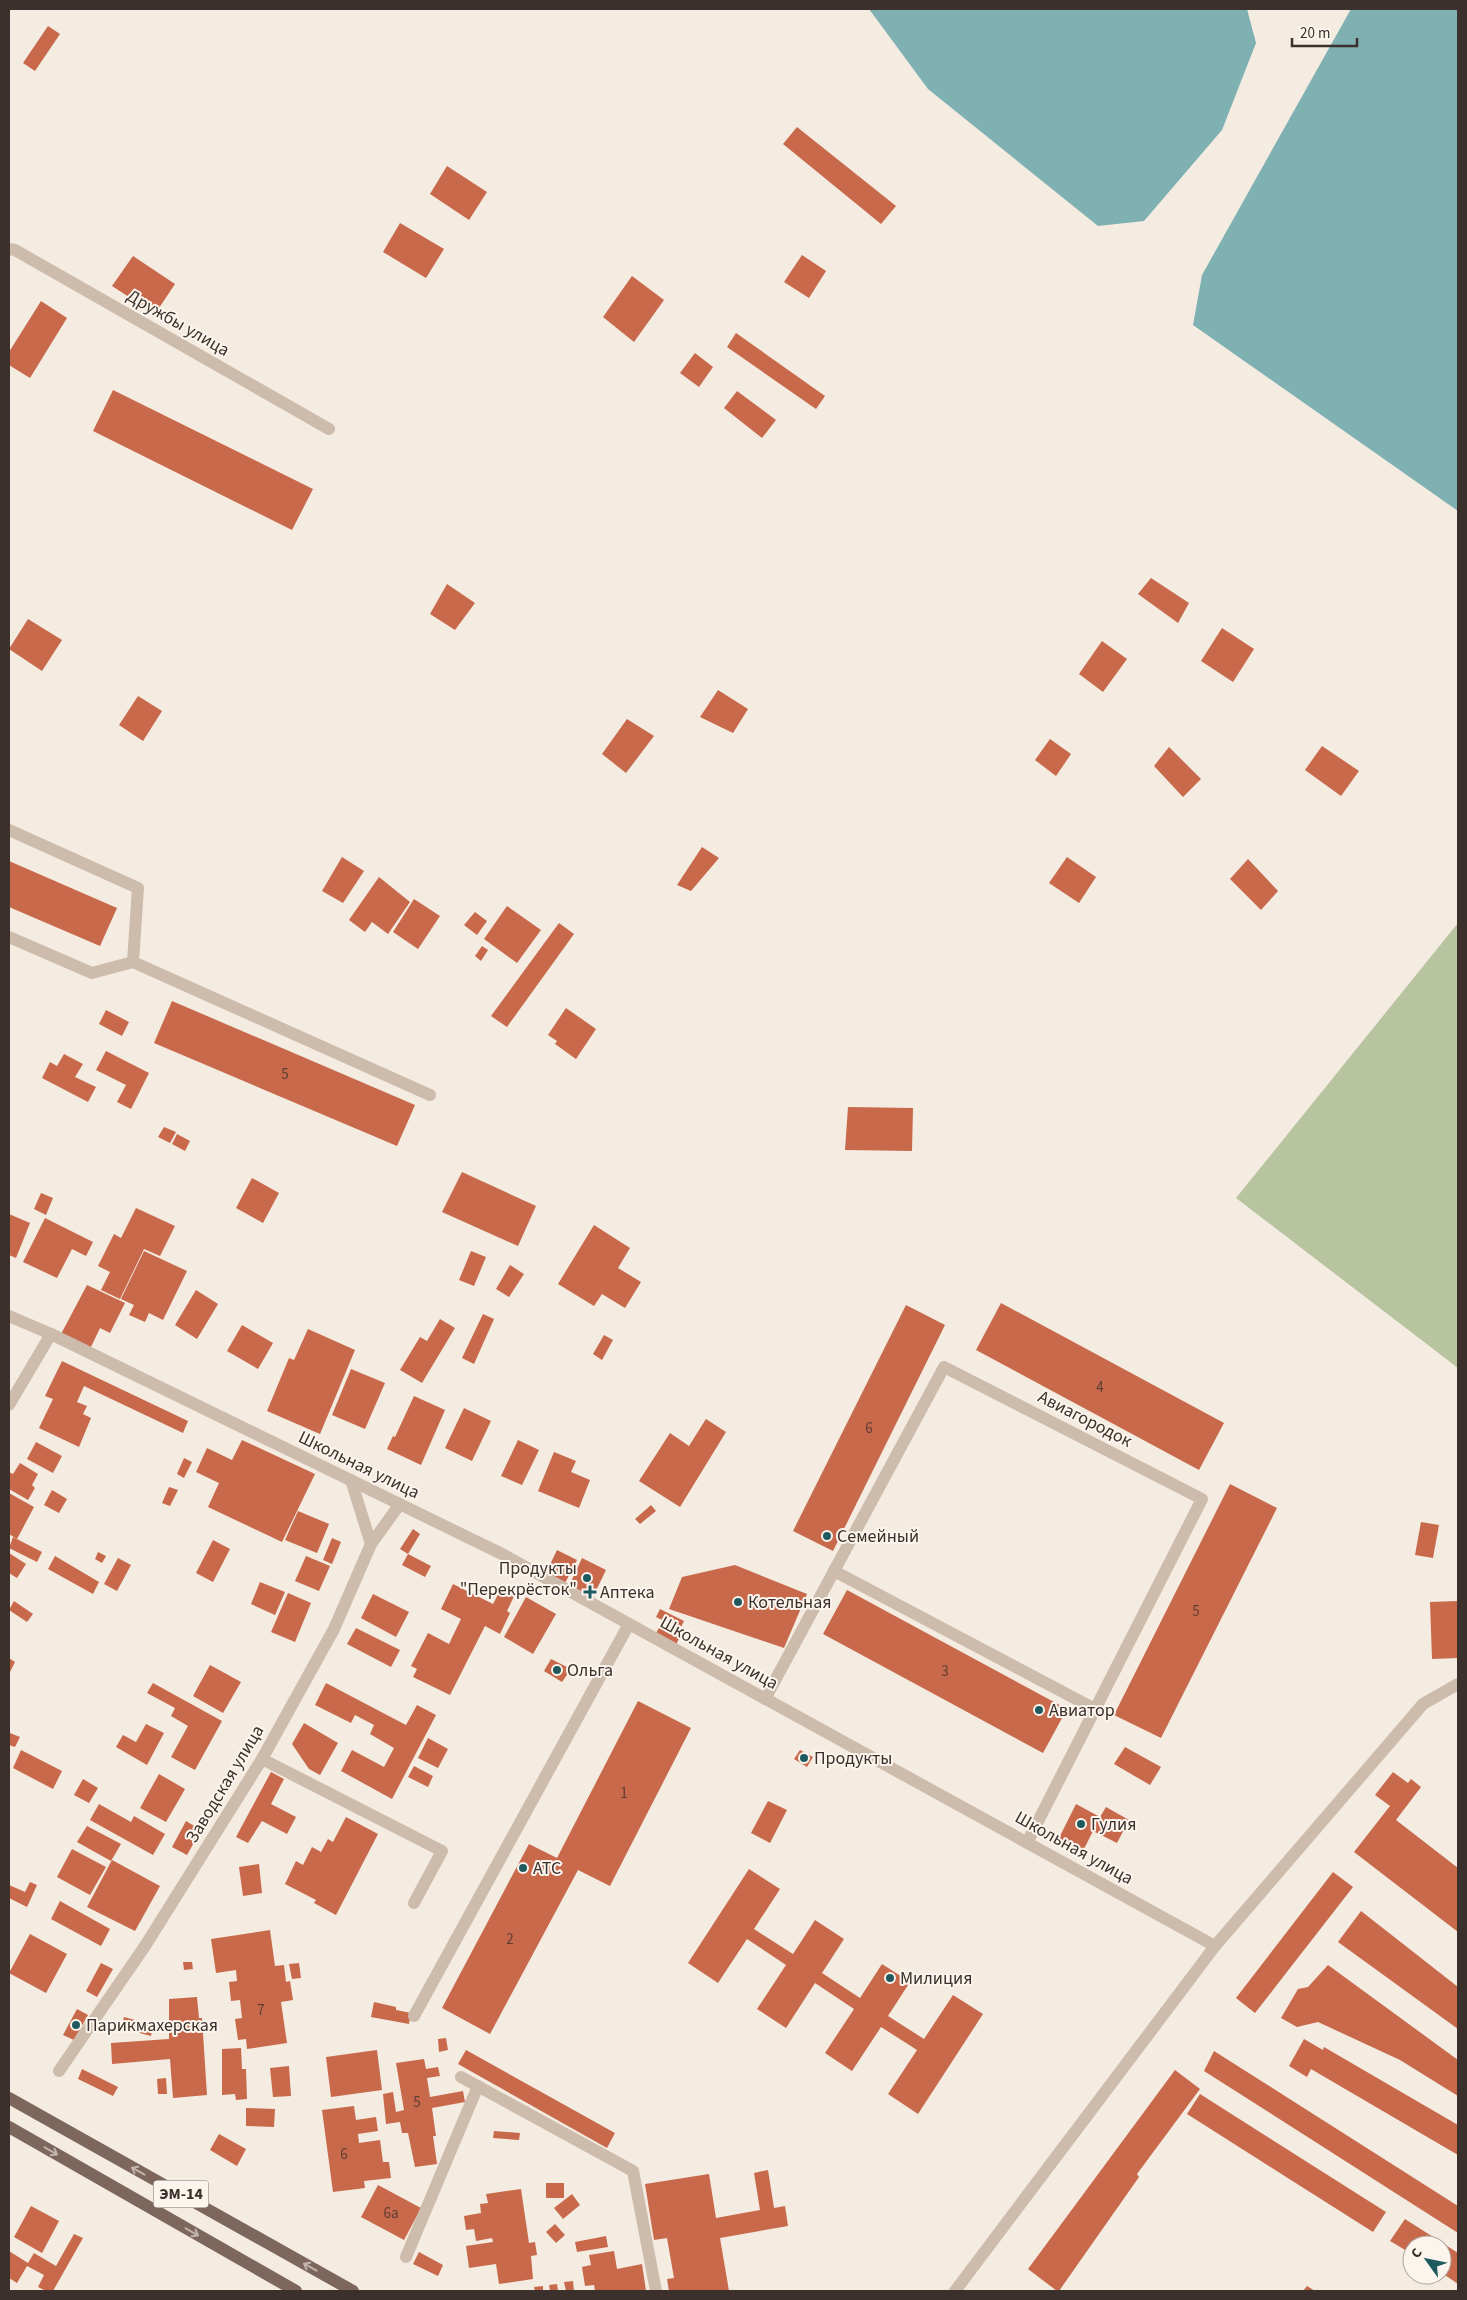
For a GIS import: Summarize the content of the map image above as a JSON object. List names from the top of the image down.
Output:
{
  "streets": {
    "main road": ["ЭМ-14"],
    "street": [
      "Дружбы улица",
      "Авиагородок",
      "Школьная улица",
      "Заводская улица"
    ]
  },
  "crossings": [
    ["Авиагородок", "Школьная улица"],
    ["Школьная улица", "Заводская улица"]
  ],
  "places": {
    "other": [
      "Семейный",
      "Продукты \"Перекрёсток\"",
      "Котельная",
      "Ольга",
      "Авиатор",
      "Продукты",
      "Гулия",
      "АТС",
      "Милиция",
      "Парикмахерская"
    ],
    "health": ["Аптека"]
  },
  "house_numbers": [
    "5",
    "4",
    "6",
    "5",
    "3",
    "1",
    "2",
    "7",
    "5",
    "6",
    "6а"
  ],
  "scale_bar": "20 m",
  "north": "top left"
}
